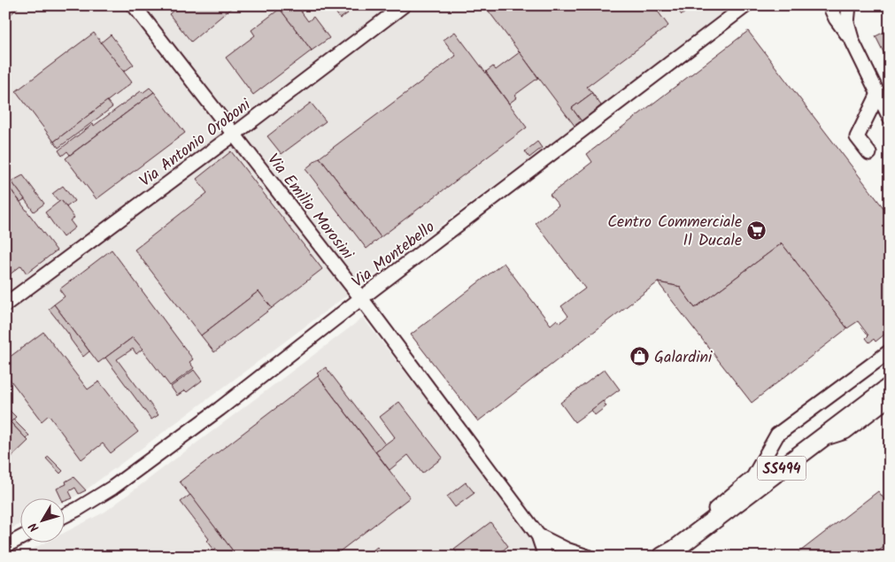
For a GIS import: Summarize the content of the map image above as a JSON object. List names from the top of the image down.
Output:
{
  "streets": {
    "main road": ["SS494"],
    "street": ["Via Antonio Oroboni", "Via Emilio Morosini", "Via Montebello"]
  },
  "crossings": [
    ["Via Antonio Oroboni", "Via Emilio Morosini"],
    ["Via Emilio Morosini", "Via Montebello"]
  ],
  "places": {
    "supermarket": ["Centro Commerciale Il Ducale"],
    "shop": ["Galardini"]
  },
  "north": "bottom left"
}
